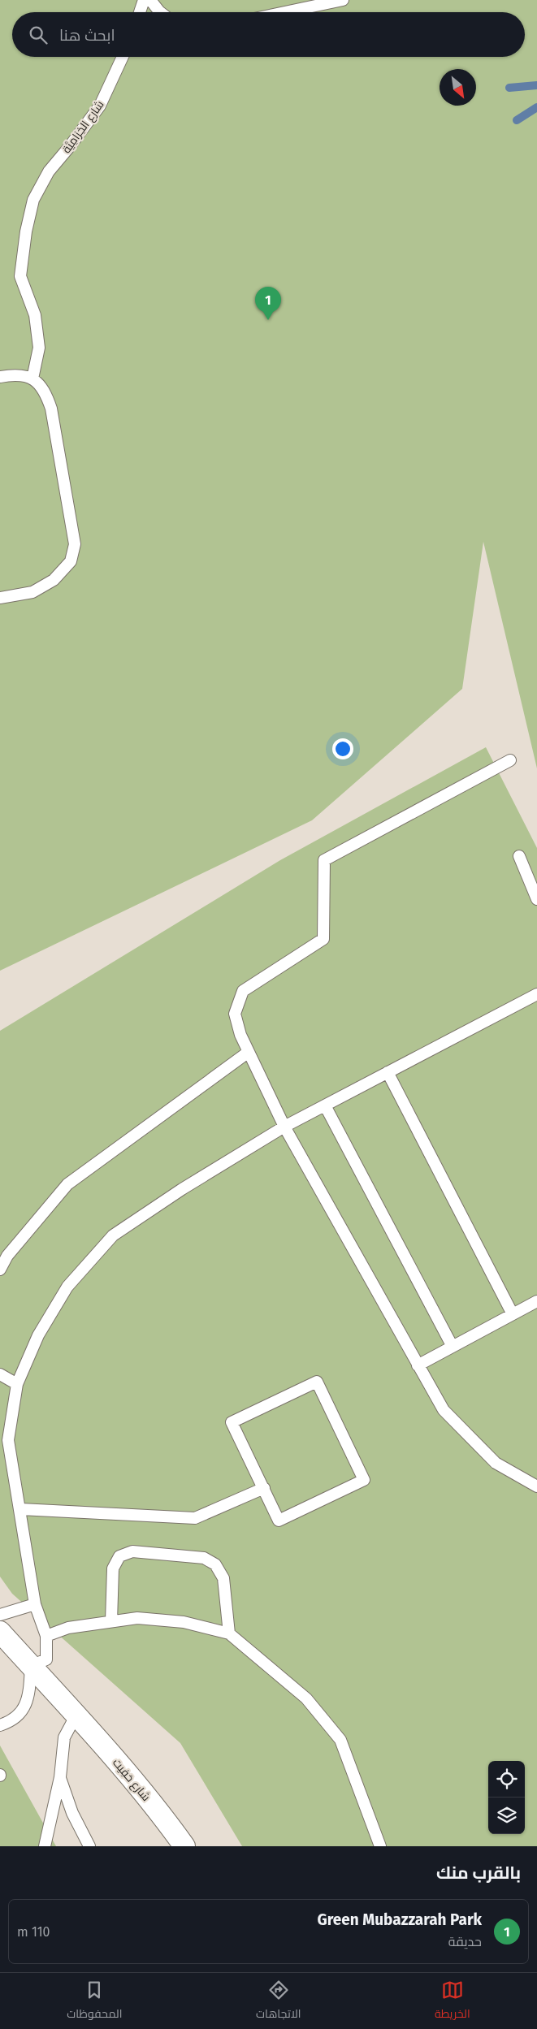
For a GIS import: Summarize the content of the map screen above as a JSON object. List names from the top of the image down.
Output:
{
  "streets": {
    "street": ["شارع حَفِيت"],
    "lane": ["شارع الخِزامِيَّة"]
  },
  "north": "bottom right",
  "page": {
    "search": "ابحث هنا",
    "pins": "1",
    "heading": "بالقرب منك",
    "list": [
      {
        "mark": "1",
        "name": "Green Mubazzarah Park",
        "note": "حديقة",
        "value": "110 m"
      }
    ],
    "nav": ["الخريطة", "الاتجاهات", "المحفوظات"]
  }
}
